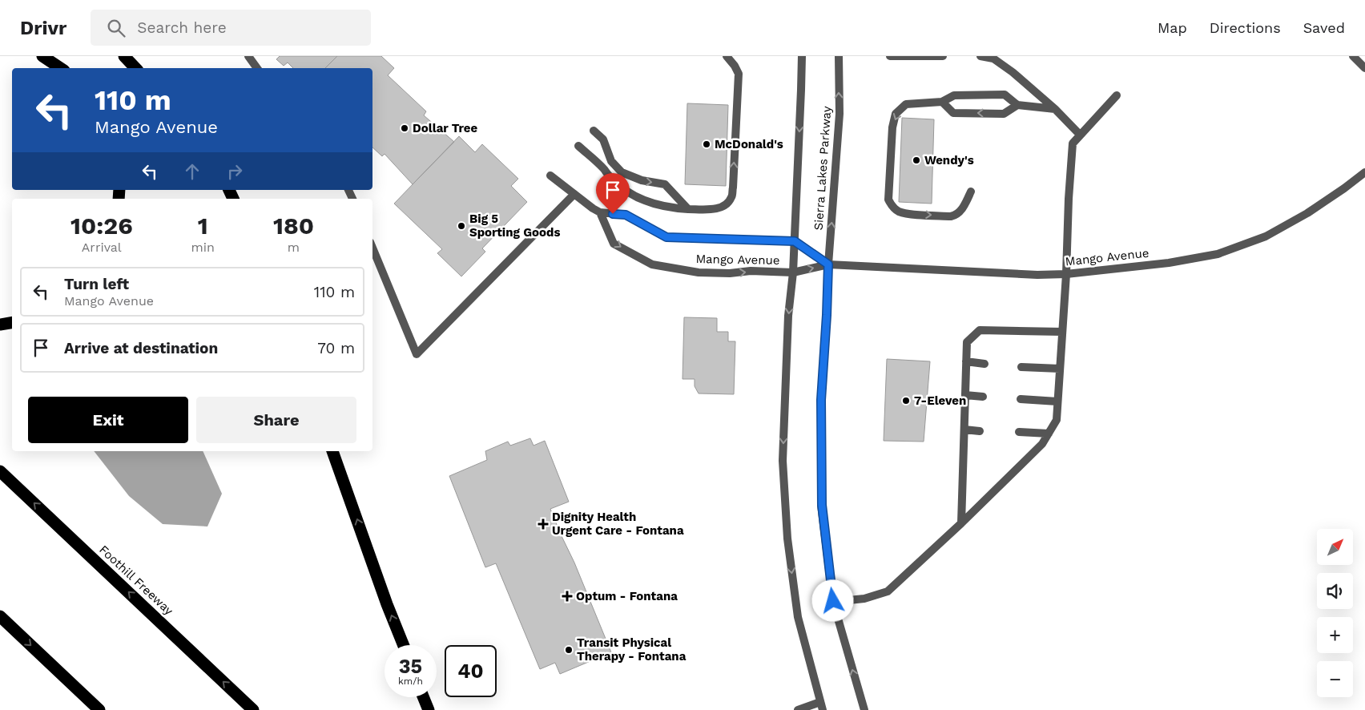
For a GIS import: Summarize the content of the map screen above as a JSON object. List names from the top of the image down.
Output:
{
  "streets": {
    "highway": ["Foothill Freeway"],
    "street": ["Sierra Lakes Parkway", "Mango Avenue"]
  },
  "crossings": [
    ["Sierra Lakes Parkway", "Mango Avenue"]
  ],
  "places": {
    "other": [
      "Dollar Tree",
      "McDonald's",
      "Wendy's",
      "Big 5 Sporting Goods",
      "7-Eleven",
      "Transit Physical Therapy - Fontana"
    ],
    "health": ["Dignity Health Urgent Care - Fontana", "Optum - Fontana"]
  },
  "north": "top right",
  "page": {
    "header": "Drivr",
    "search": "Search here",
    "nav": ["Map", "Directions", "Saved"],
    "turn": ["110 m", "Mango Avenue"],
    "eta": [
      "10:26",
      "Arrival",
      "1",
      "min",
      "180",
      "m"
    ],
    "list": [
      {
        "name": "Turn left",
        "note": "Mango Avenue",
        "value": "110 m"
      },
      {
        "name": "Arrive at destination",
        "value": "70 m"
      }
    ],
    "buttons": ["Exit", "Share"],
    "map_buttons": ["+", "−"],
    "speed": "35 km/h",
    "limit": "40"
  }
}
